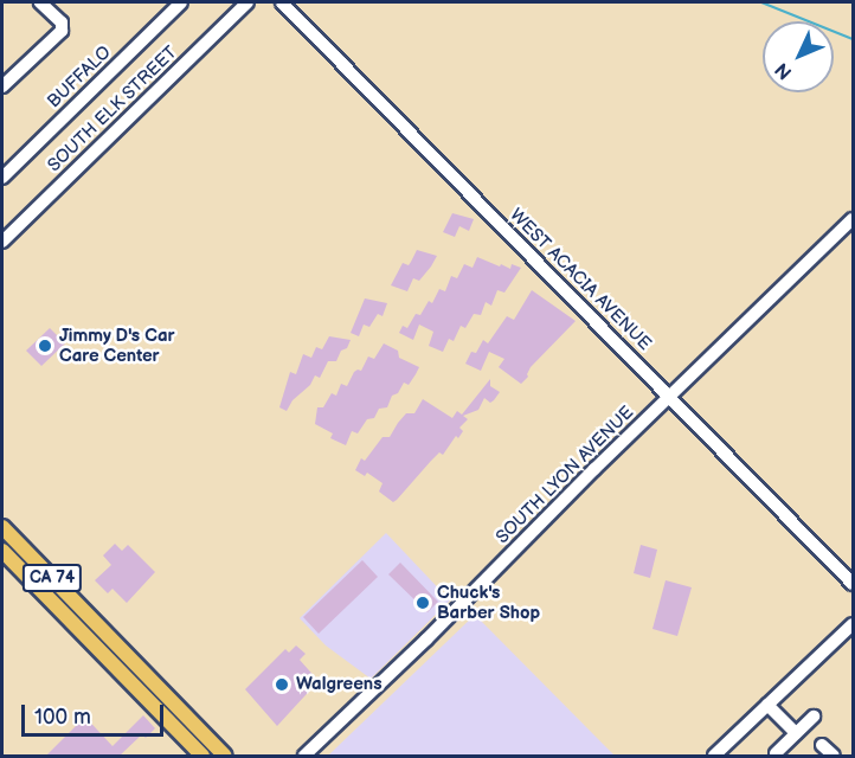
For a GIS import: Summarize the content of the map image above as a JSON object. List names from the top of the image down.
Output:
{
  "streets": {
    "main road": ["CA 74"],
    "street": [
      "BUFFALO",
      "SOUTH ELK STREET",
      "WEST ACACIA AVENUE",
      "SOUTH LYON AVENUE"
    ]
  },
  "crossings": [
    ["WEST ACACIA AVENUE", "SOUTH LYON AVENUE"]
  ],
  "places": ["Jimmy D's Car Care Center", "Chuck's Barber Shop", "Walgreens"],
  "scale_bar": "100 m",
  "north": "bottom left"
}
